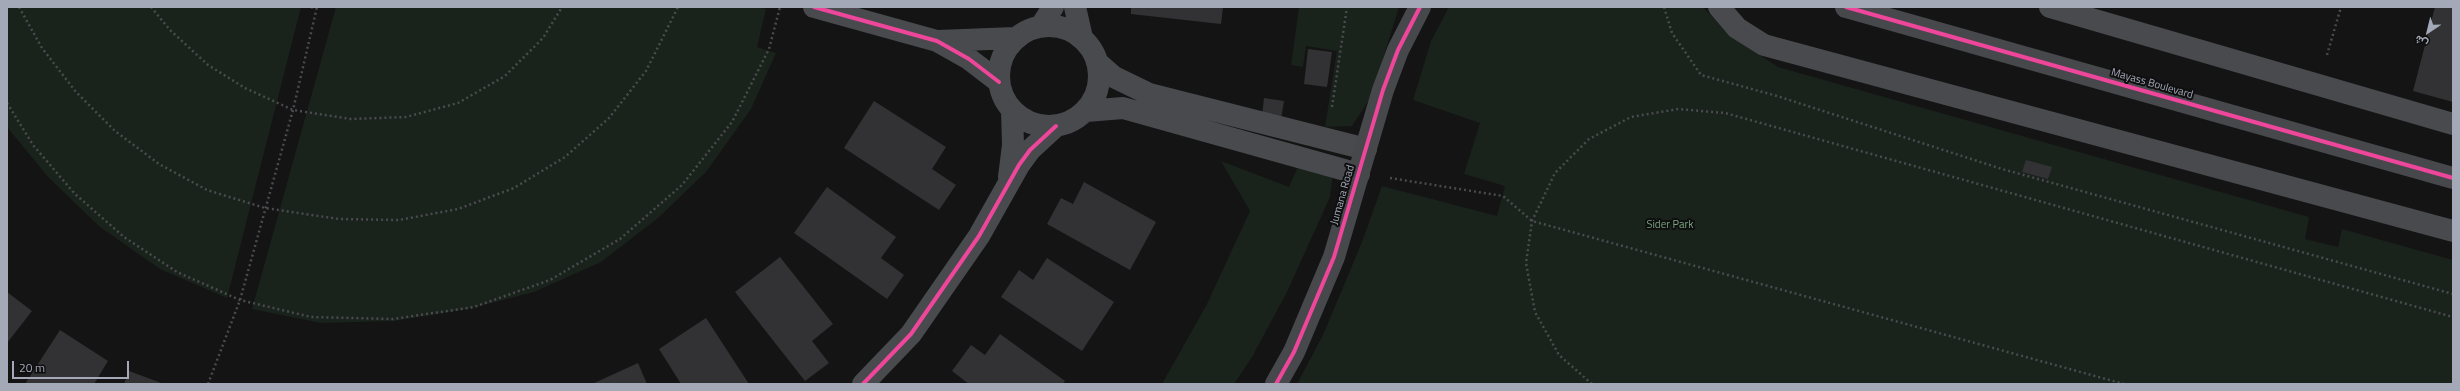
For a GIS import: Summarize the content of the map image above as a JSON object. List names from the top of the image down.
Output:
{
  "streets": {
    "street": ["Mayass Boulevard", "Jumana Road"]
  },
  "parks": ["Sider Park"],
  "scale_bar": "20 m",
  "north": "bottom left"
}
